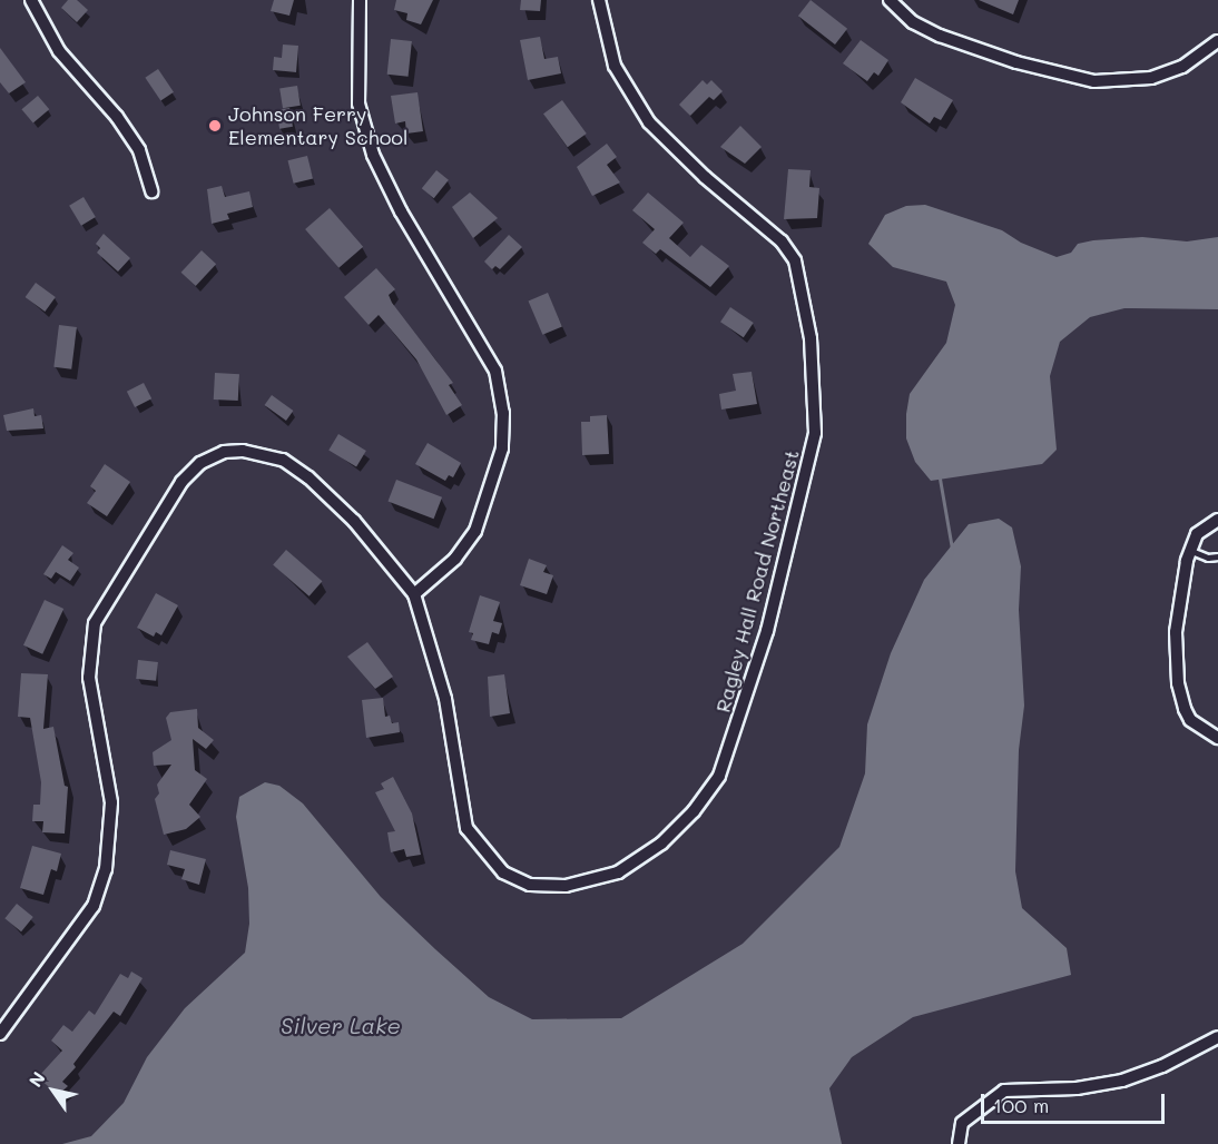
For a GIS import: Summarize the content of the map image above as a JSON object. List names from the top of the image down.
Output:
{
  "streets": {
    "street": ["Ragley Hall Road Northeast"]
  },
  "water": ["Silver Lake"],
  "places": ["Johnson Ferry Elementary School"],
  "scale_bar": "100 m",
  "north": "top left"
}
